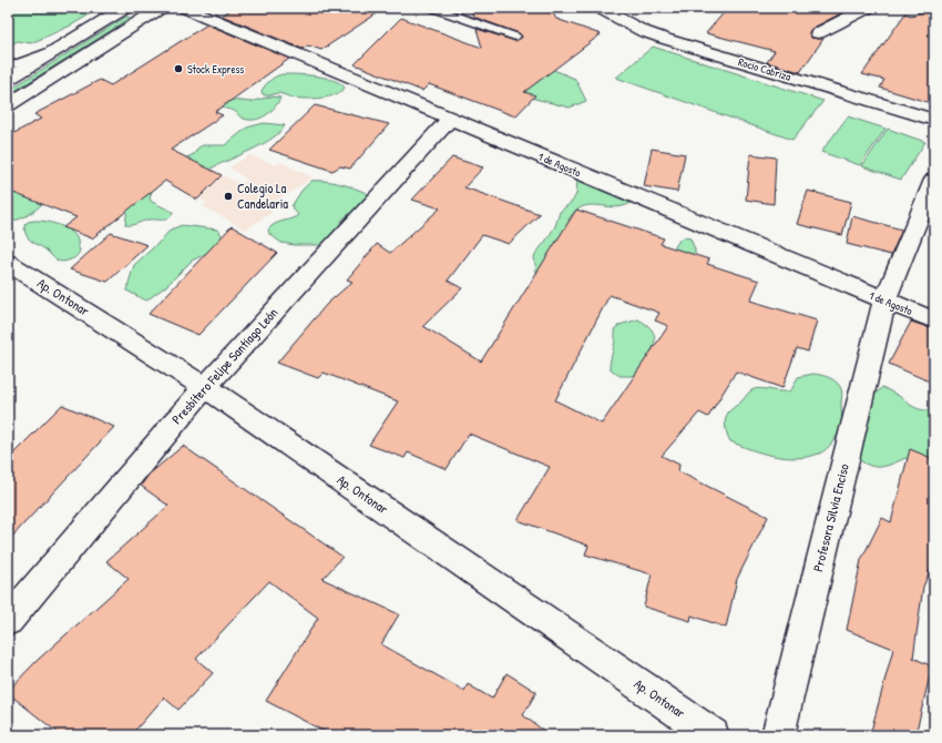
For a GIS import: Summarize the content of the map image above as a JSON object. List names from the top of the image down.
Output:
{
  "streets": {
    "street": [
      "Rocio Cabriza",
      "1 de Agosto",
      "Ap. Ontonar",
      "Presbítero Felipe Santiago León",
      "Profesora Silvia Enciso"
    ]
  },
  "crossings": [
    ["1 de Agosto", "Presbítero Felipe Santiago León"],
    ["1 de Agosto", "Profesora Silvia Enciso"],
    ["Ap. Ontonar", "Presbítero Felipe Santiago León"]
  ],
  "places": ["Stock Express", "Colegio La Candelaria"]
}
